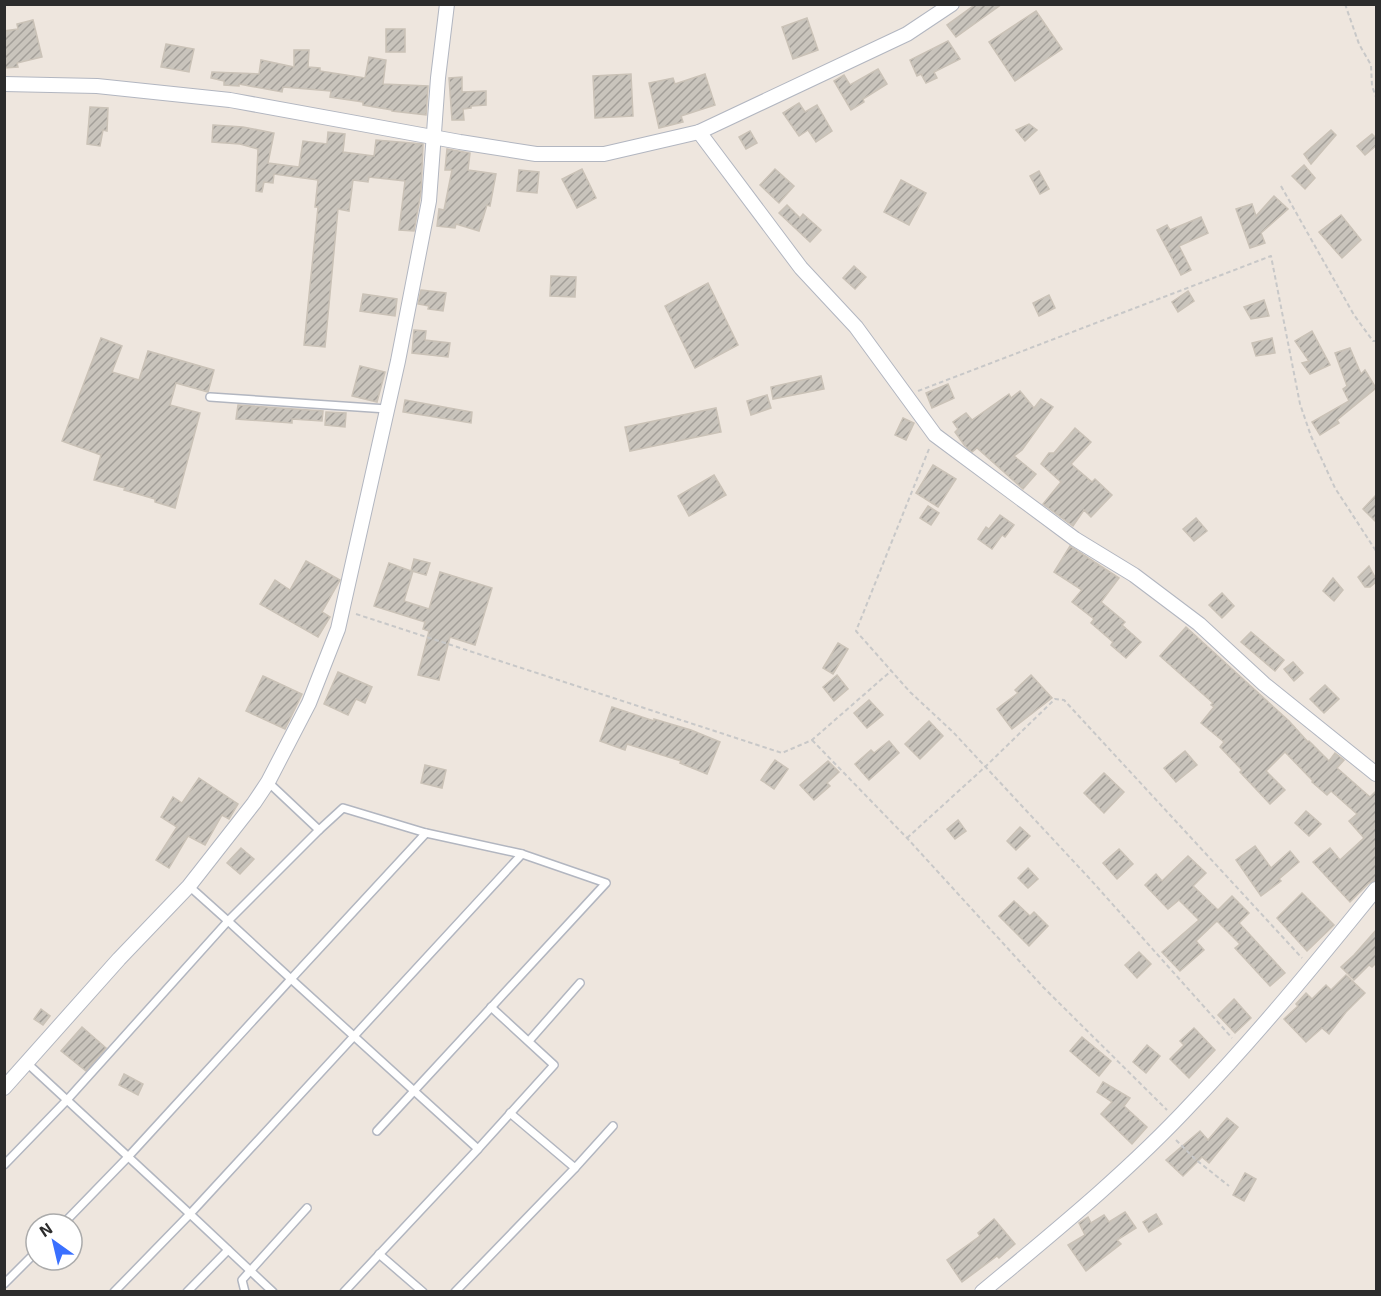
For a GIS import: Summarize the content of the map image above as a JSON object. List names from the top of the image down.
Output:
{
  "north": "top left"
}
